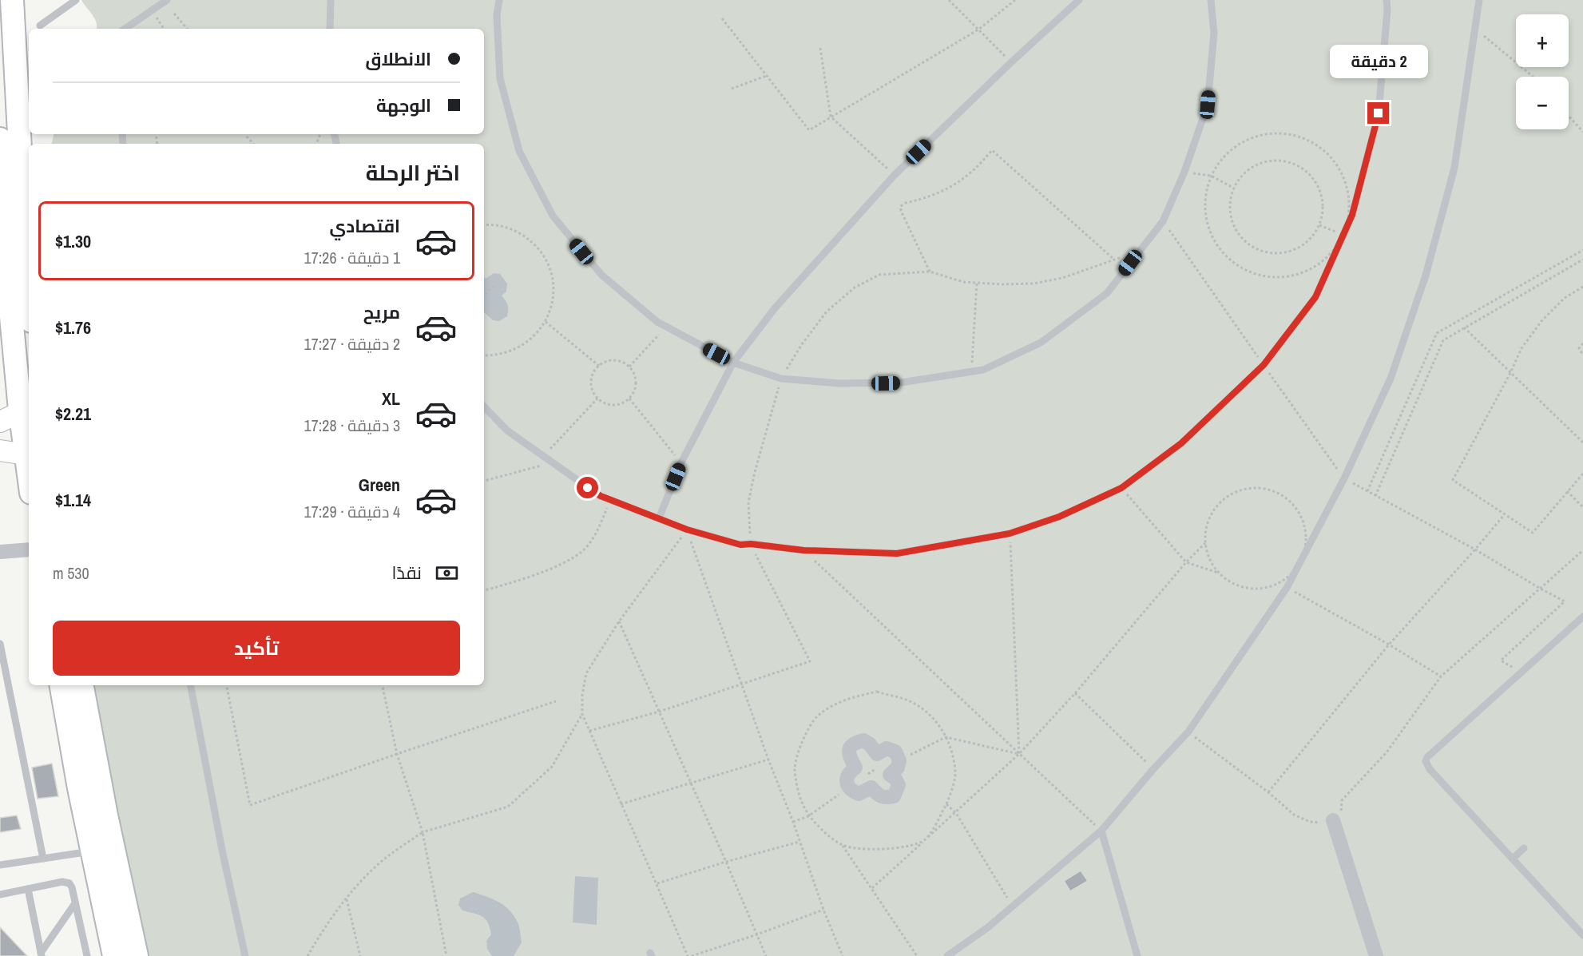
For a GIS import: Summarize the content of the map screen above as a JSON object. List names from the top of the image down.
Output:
{
  "page": {
    "map_buttons": ["+", "−"],
    "banner": ["الانطلاق", "الوجهة"],
    "bubble": "2 دقيقة",
    "heading": "اختر الرحلة",
    "list": [
      {
        "name": "اقتصادي",
        "note": "1 دقيقة · 17:26",
        "value": "$1.30"
      },
      {
        "name": "مريح",
        "note": "2 دقيقة · 17:27",
        "value": "$1.76"
      },
      {
        "name": "XL",
        "note": "3 دقيقة · 17:28",
        "value": "$2.21"
      },
      {
        "name": "Green",
        "note": "4 دقيقة · 17:29",
        "value": "$1.14"
      }
    ],
    "pay": ["نقدًا", "530 m"],
    "buttons": "تأكيد"
  }
}
